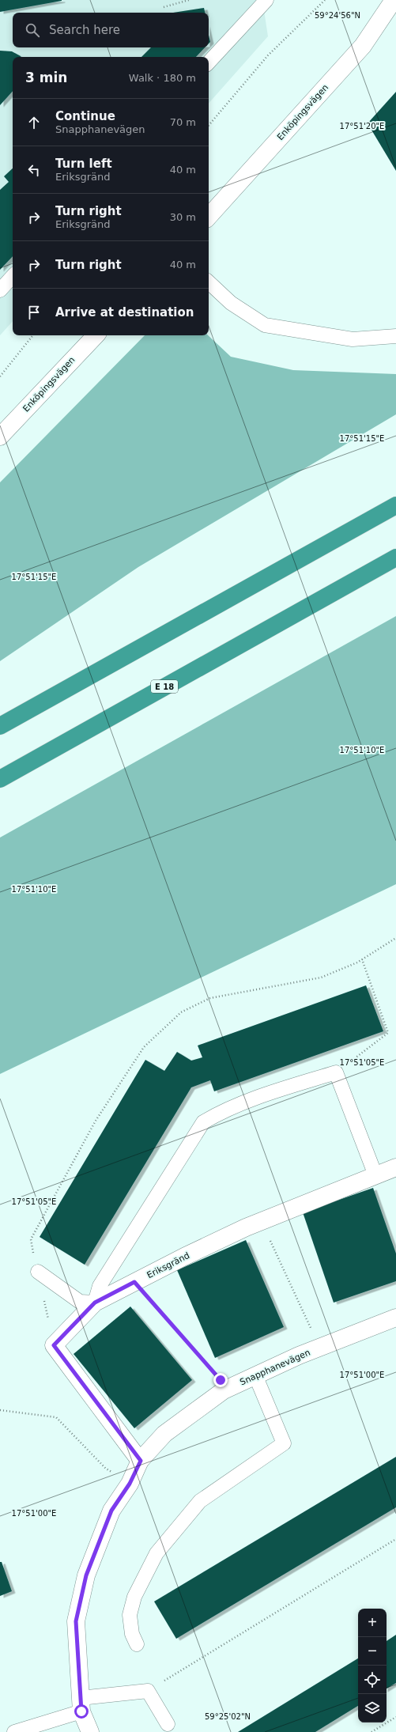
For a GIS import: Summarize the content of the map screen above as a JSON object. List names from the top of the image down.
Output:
{
  "streets": {
    "highway": ["E 18"],
    "street": ["Enköpingsvägen", "Eriksgränd", "Snapphanevägen"]
  },
  "page": {
    "search": "Search here",
    "heading": ["3 min", "Walk · 180 m"],
    "list": [
      ["Continue", "Snapphanevägen", "70 m"],
      ["Turn left", "Eriksgränd", "40 m"],
      ["Turn right", "Eriksgränd", "30 m"],
      ["Turn right", "40 m"],
      "Arrive at destination"
    ],
    "map_buttons": ["+", "−"]
  },
  "coordinates": [
    "59°24'56\"N",
    "17°51'20\"E",
    "17°51'15\"E",
    "17°51'10\"E",
    "17°51'05\"E",
    "17°51'00\"E",
    "59°25'02\"N"
  ]
}
